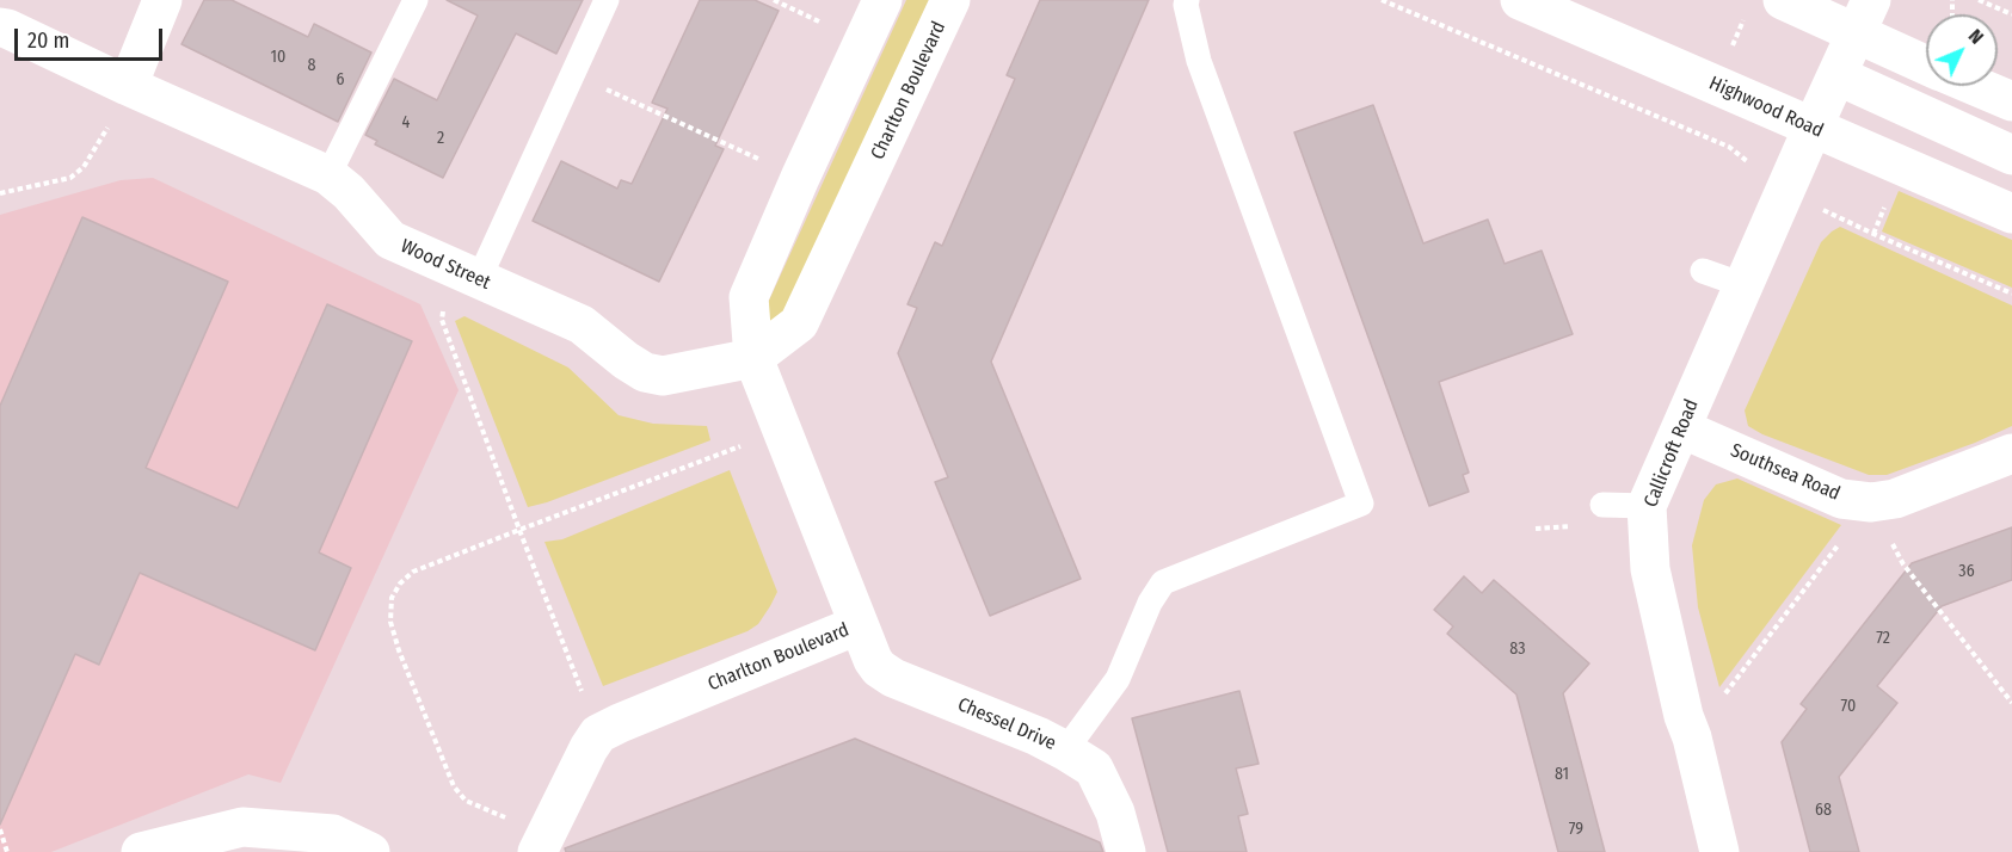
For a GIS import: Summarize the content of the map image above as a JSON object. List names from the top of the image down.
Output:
{
  "streets": {
    "street": [
      "Charlton Boulevard",
      "Highwood Road",
      "Wood Street",
      "Callicroft Road",
      "Southsea Road",
      "Chessel Drive"
    ]
  },
  "crossings": [
    ["Charlton Boulevard", "Wood Street"],
    ["Charlton Boulevard", "Chessel Drive"],
    ["Highwood Road", "Callicroft Road"],
    ["Callicroft Road", "Southsea Road"]
  ],
  "house_numbers": [
    "10",
    "8",
    "6",
    "4",
    "2",
    "36",
    "72",
    "83",
    "70",
    "81",
    "68",
    "79"
  ],
  "scale_bar": "20 m",
  "north": "top right"
}
